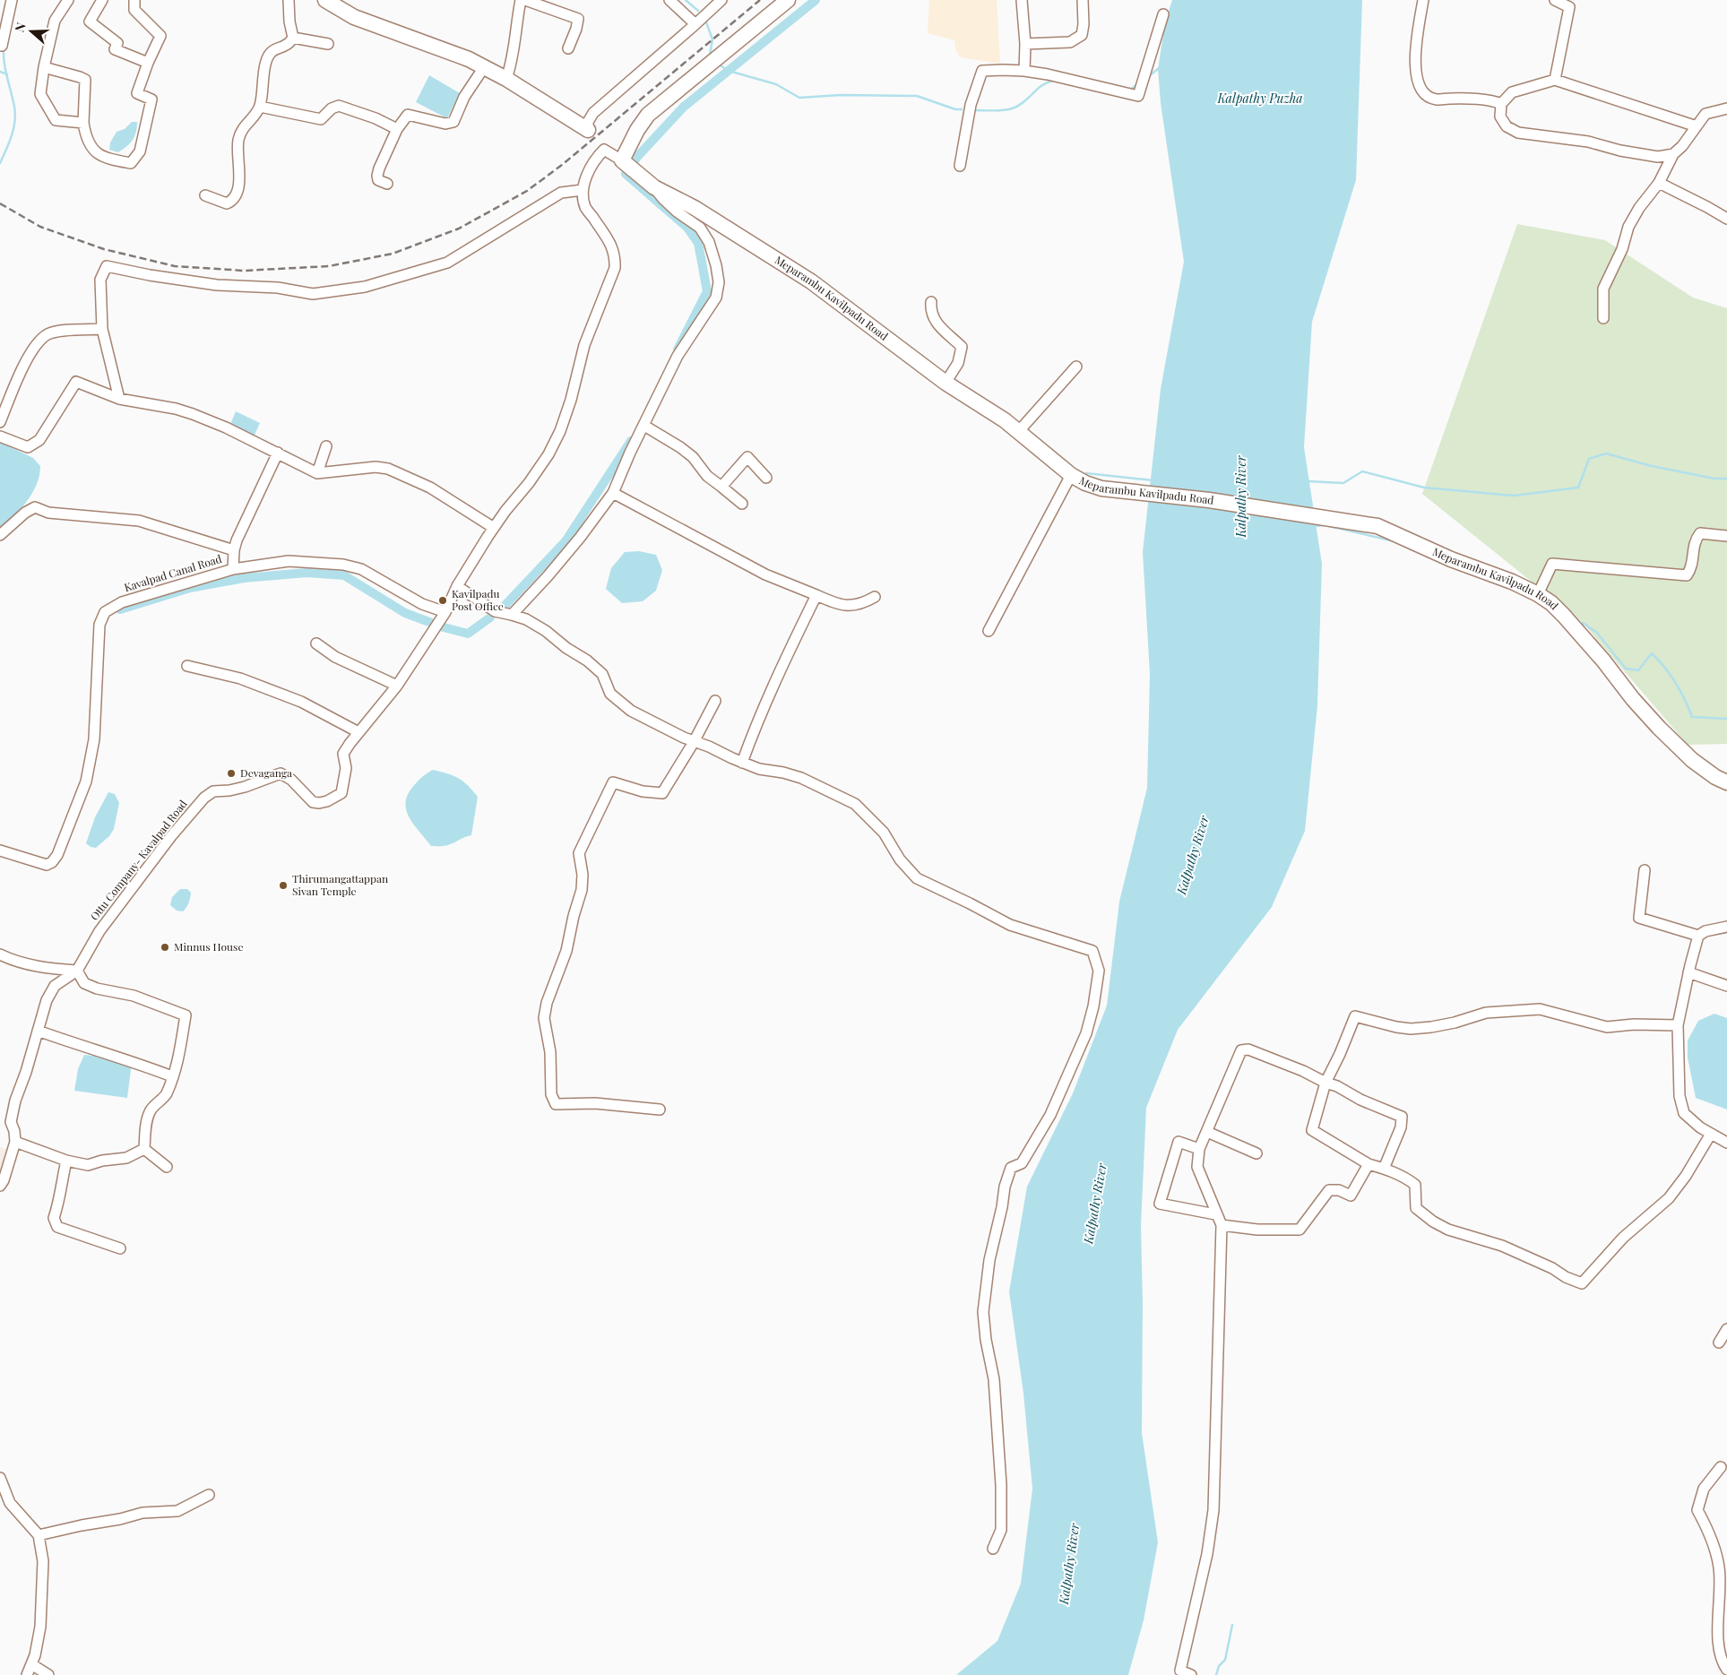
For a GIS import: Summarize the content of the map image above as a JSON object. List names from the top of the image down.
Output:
{
  "streets": {
    "main road": ["Meparambu Kavilpadu Road"],
    "street": ["Kavalpad Canal Road", "Ottu Company- Kavalpad Road"]
  },
  "crossings": [
    ["Meparambu Kavilpadu Road", "Ottu Company- Kavalpad Road"],
    ["Kavalpad Canal Road", "Ottu Company- Kavalpad Road"]
  ],
  "water": ["Kalpathy Puzha", "Kalpathy River"],
  "places": [
    "Kavilpadu Post Office",
    "Devaganga",
    "Thirumangattappan Sivan Temple",
    "Minnus House"
  ],
  "north": "left"
}
